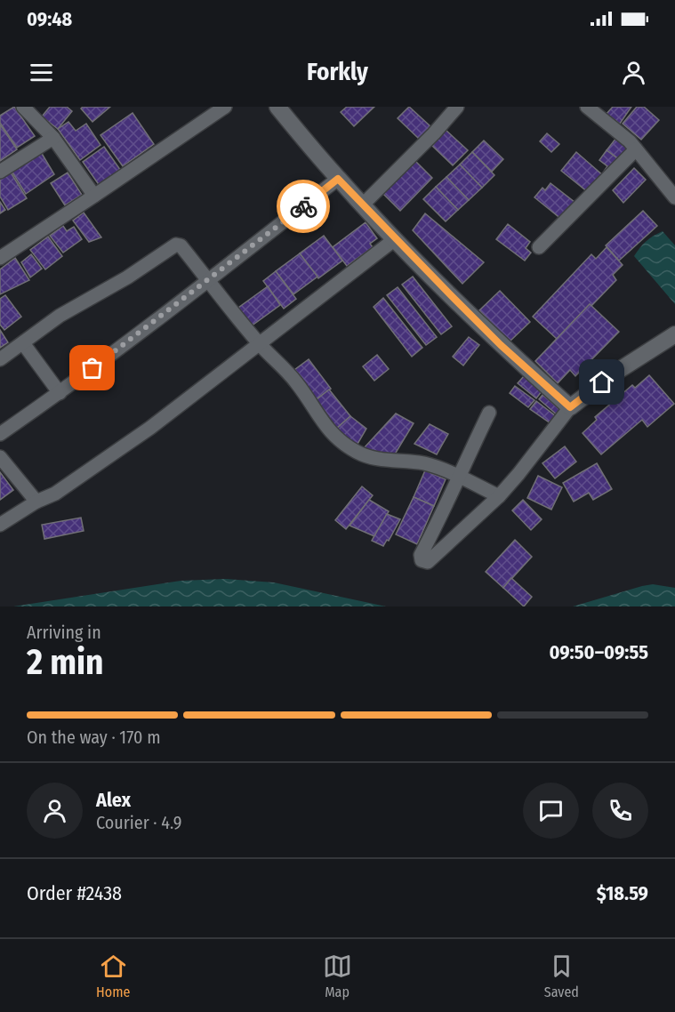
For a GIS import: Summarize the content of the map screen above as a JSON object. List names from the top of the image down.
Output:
{
  "page": {
    "status": "09:48",
    "header": "Forkly",
    "heading": ["2 min", "Arriving in", "09:50–09:55"],
    "panel": [
      "Alex",
      "Courier · 4.9",
      "Order #2438",
      "$18.59"
    ],
    "bar": "On the way · 170 m",
    "tabs": ["Home", "Map", "Saved"]
  }
}
